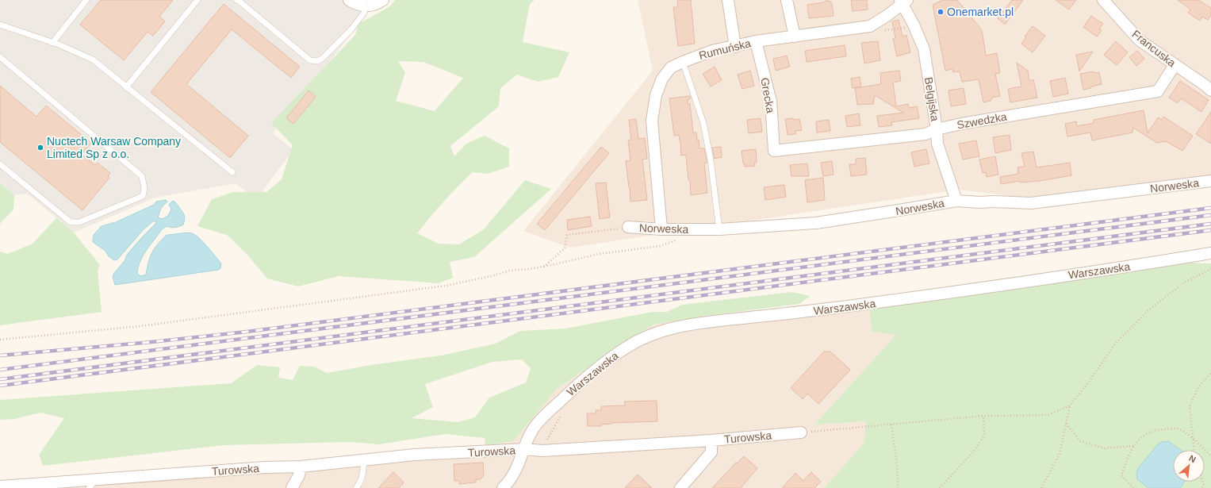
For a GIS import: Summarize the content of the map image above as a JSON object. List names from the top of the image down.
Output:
{
  "streets": {
    "street": [
      "Francuska",
      "Rumuńska",
      "Grecka",
      "Belgijska",
      "Szwedzka",
      "Norweska",
      "Warszawska",
      "Turowska"
    ]
  },
  "crossings": [
    ["Francuska", "Szwedzka"],
    ["Rumuńska", "Grecka"],
    ["Rumuńska", "Belgijska"],
    ["Rumuńska", "Norweska"],
    ["Grecka", "Szwedzka"],
    ["Belgijska", "Szwedzka"],
    ["Belgijska", "Norweska"],
    ["Warszawska", "Turowska"]
  ],
  "places": ["Onemarket.pl", "Nuctech Warsaw Company Limited Sp z o.o."],
  "north": "top right"
}
